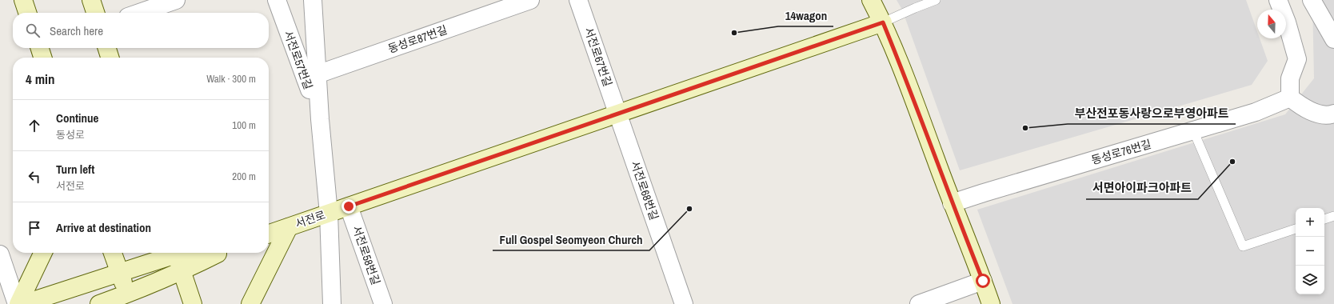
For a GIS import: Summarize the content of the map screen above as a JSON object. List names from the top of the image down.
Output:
{
  "streets": {
    "main road": ["서전로"],
    "street": [
      "동성로87번길",
      "서전로67번길",
      "서전로57번길",
      "동성로76번길",
      "서전로68번길",
      "서전로58번길"
    ]
  },
  "crossings": [
    ["동성로87번길", "서전로57번길"],
    ["서전로67번길", "서전로68번길"],
    ["서전로67번길", "서전로"],
    ["서전로57번길", "서전로"],
    ["서전로68번길", "서전로"],
    ["서전로", "서전로58번길"]
  ],
  "places": [
    "14wagon",
    "부산전포동사랑으로부영아파트",
    "서면아이파크아파트",
    "Full Gospel Seomyeon Church"
  ],
  "north": "top",
  "page": {
    "search": "Search here",
    "heading": ["4 min", "Walk · 300 m"],
    "list": [
      ["Continue", "동성로", "100 m"],
      ["Turn left", "서전로", "200 m"],
      "Arrive at destination"
    ],
    "map_buttons": ["+", "−"]
  }
}
